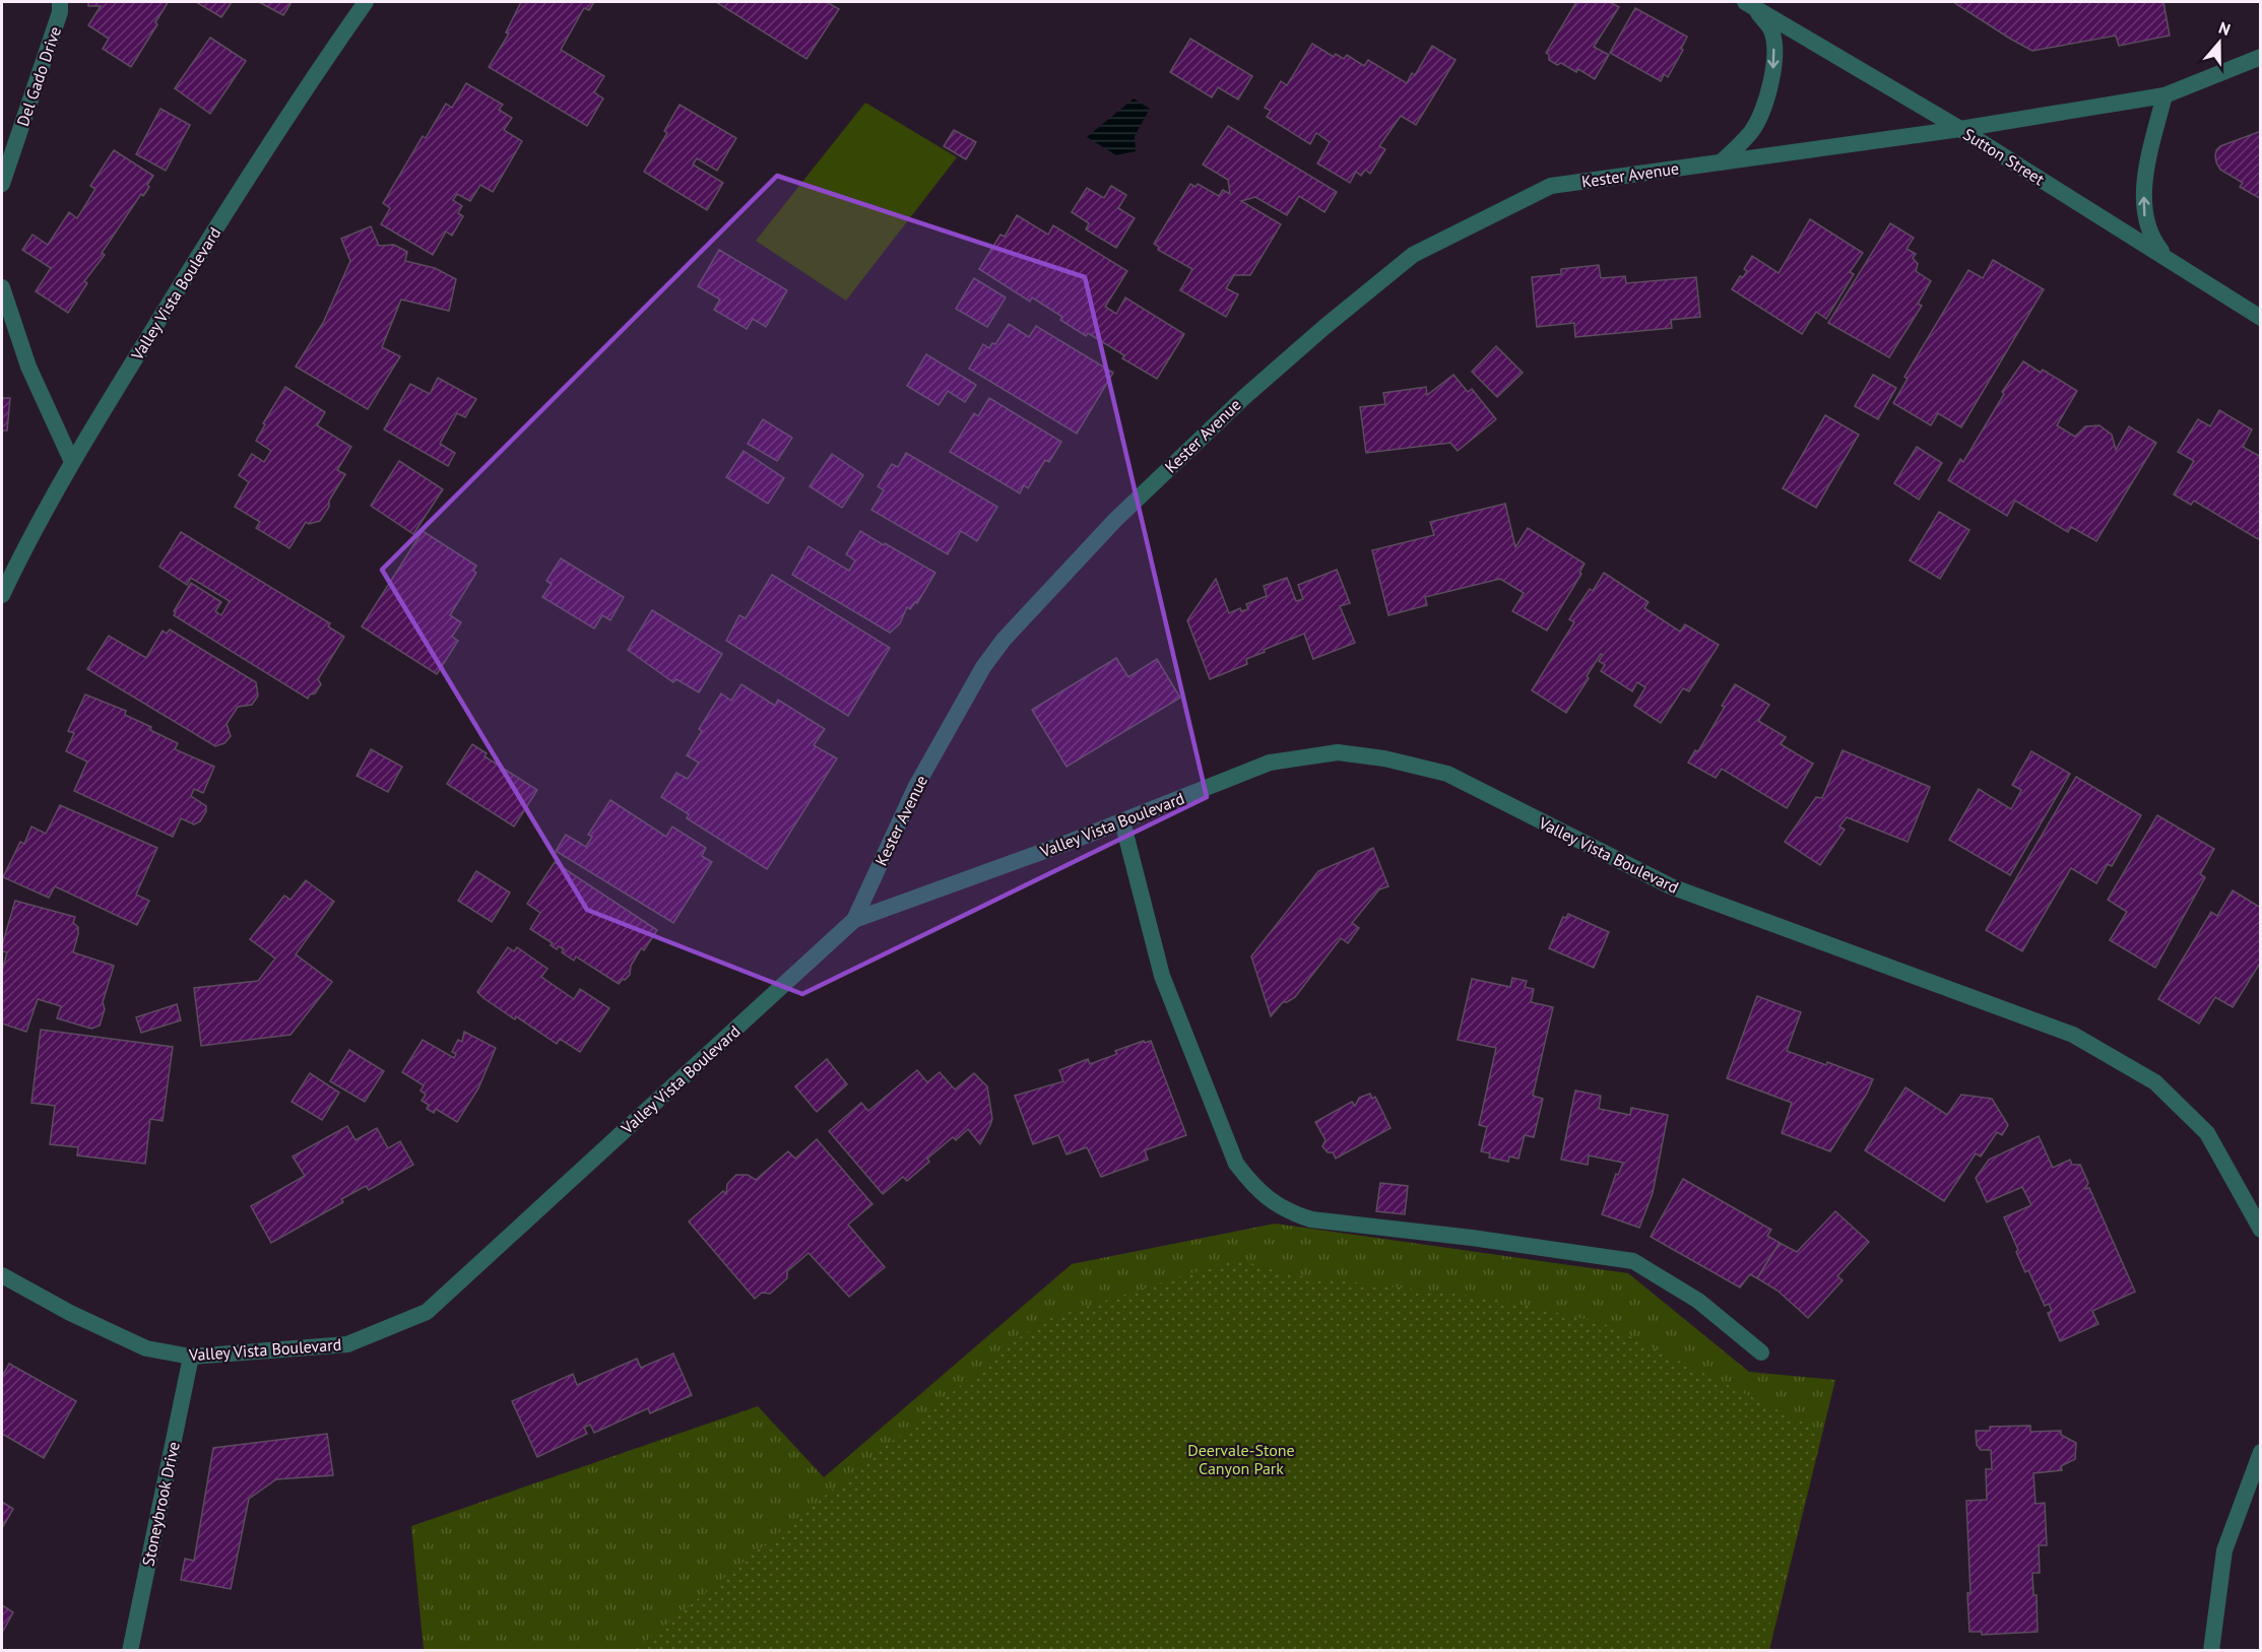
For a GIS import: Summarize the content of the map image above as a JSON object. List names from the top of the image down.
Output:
{
  "streets": {
    "street": [
      "Del Gado Drive",
      "Sutton Street",
      "Kester Avenue",
      "Valley Vista Boulevard",
      "Stoneybrook Drive"
    ]
  },
  "crossings": [
    ["Sutton Street", "Kester Avenue"],
    ["Kester Avenue", "Valley Vista Boulevard"],
    ["Valley Vista Boulevard", "Stoneybrook Drive"]
  ],
  "parks": ["Deervale-Stone Canyon Park"],
  "north": "top"
}
